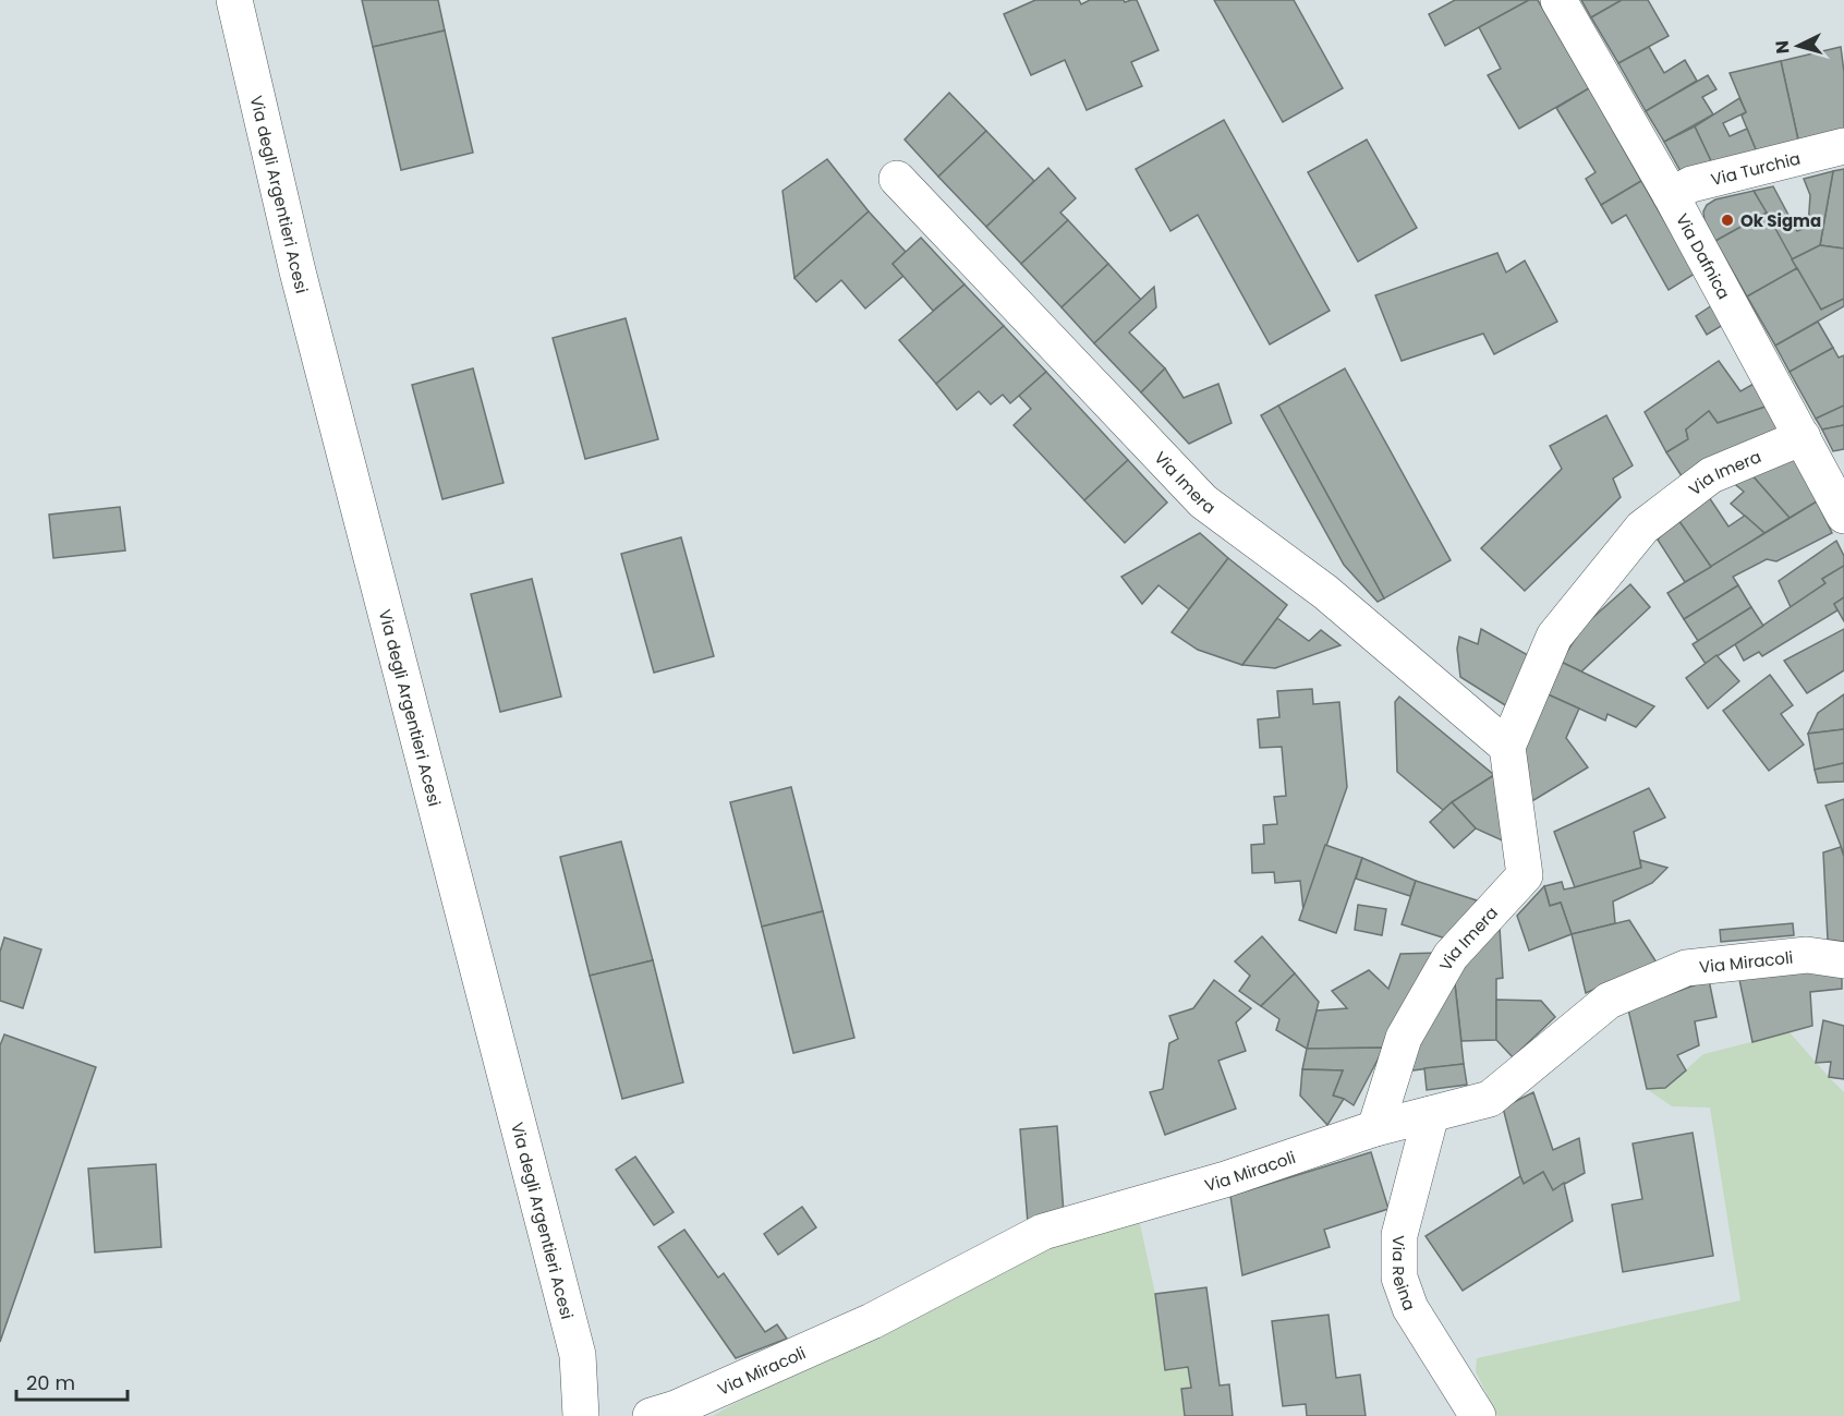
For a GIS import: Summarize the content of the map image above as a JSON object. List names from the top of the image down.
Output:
{
  "streets": {
    "street": [
      "Via Turchia",
      "Via degli Argentieri Acesi",
      "Via Dafnica",
      "Via Imera",
      "Via Miracoli",
      "Via Reina"
    ]
  },
  "crossings": [
    ["Via Turchia", "Via Dafnica"],
    ["Via Dafnica", "Via Imera"],
    ["Via Imera", "Via Miracoli"],
    ["Via Miracoli", "Via Reina"]
  ],
  "places": ["Ok Sigma"],
  "scale_bar": "20 m",
  "north": "left"
}
